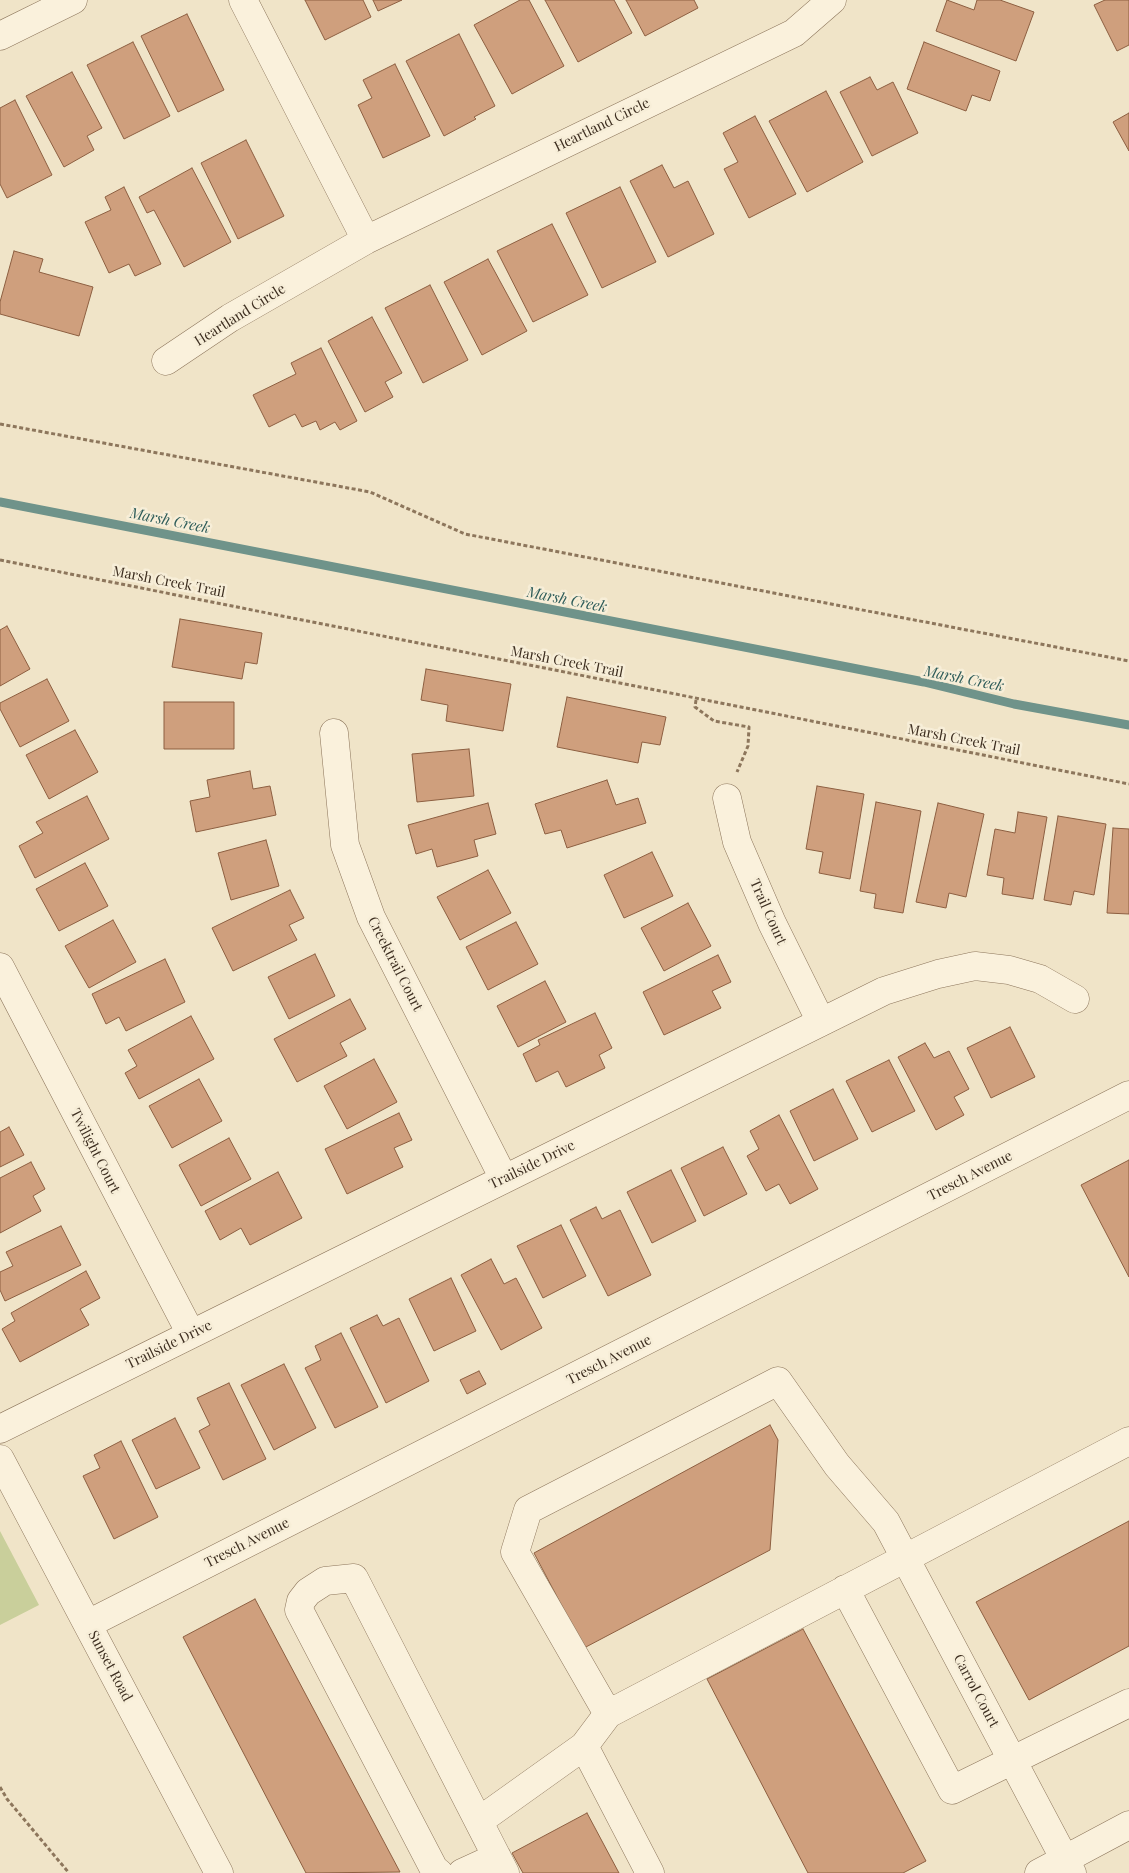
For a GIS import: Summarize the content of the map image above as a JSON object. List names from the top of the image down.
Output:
{
  "streets": {
    "street": [
      "Heartland Circle",
      "Trail Court",
      "Creektrail Court",
      "Twilight Court",
      "Trailside Drive",
      "Tresch Avenue",
      "Sunset Road",
      "Carrol Court"
    ],
    "path": ["Marsh Creek Trail"]
  },
  "crossings": [
    ["Trail Court", "Trailside Drive"],
    ["Creektrail Court", "Trailside Drive"],
    ["Twilight Court", "Trailside Drive"],
    ["Tresch Avenue", "Sunset Road"]
  ],
  "water": ["Marsh Creek"]
}
